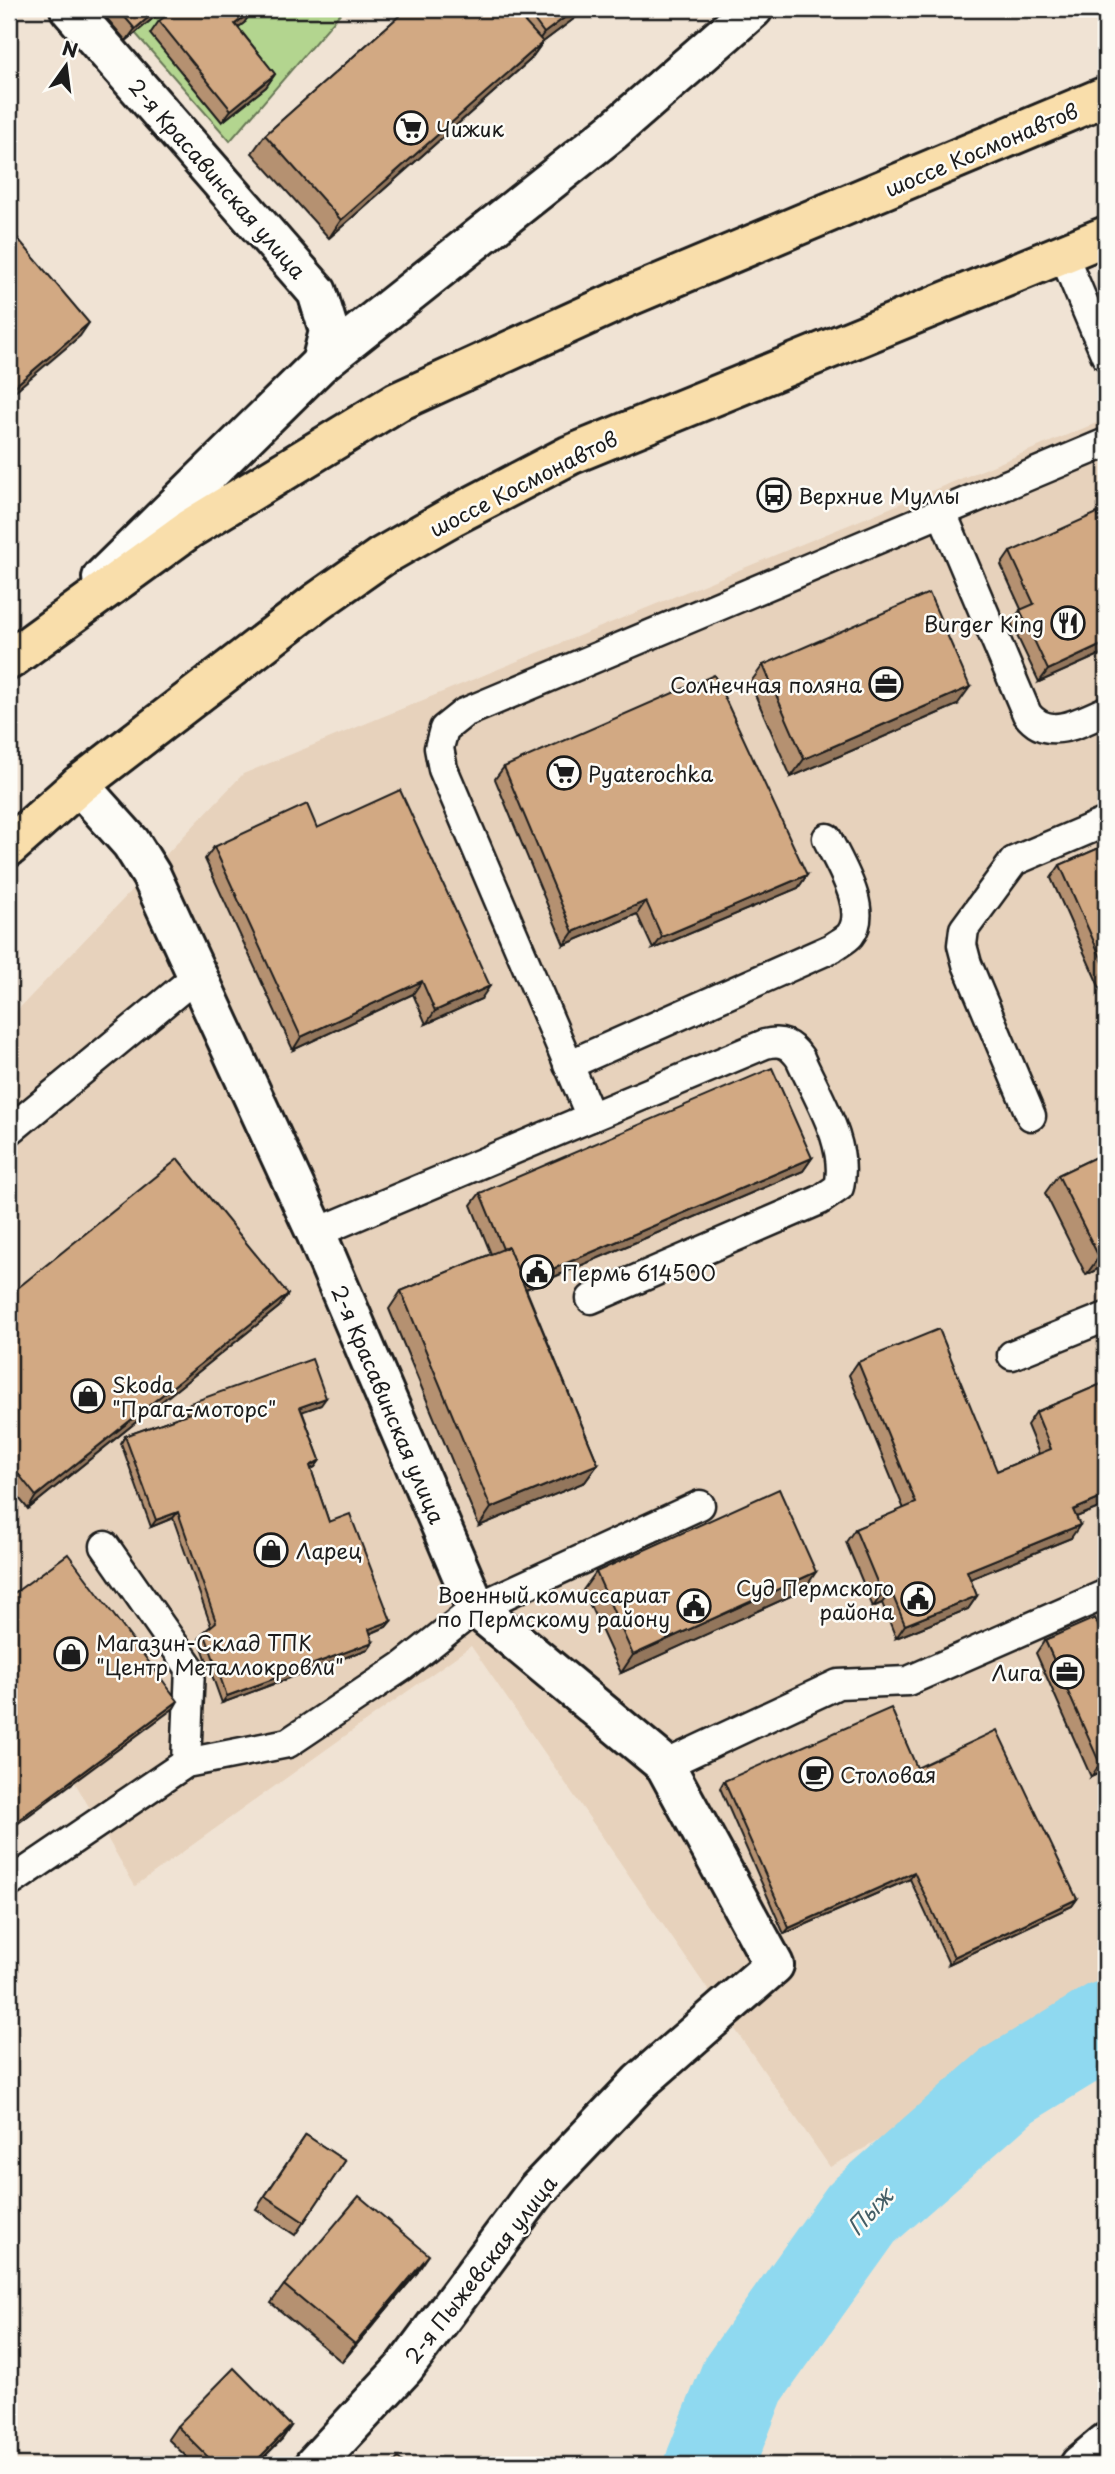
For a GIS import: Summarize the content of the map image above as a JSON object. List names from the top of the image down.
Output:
{
  "streets": {
    "main road": ["шоссе Космонавтов"],
    "street": ["2-я Красавинская улица", "2-я Пыжевская улица"]
  },
  "crossings": [
    ["шоссе Космонавтов", "2-я Красавинская улица"],
    ["2-я Красавинская улица", "2-я Пыжевская улица"]
  ],
  "water": ["Пыж"],
  "places": {
    "supermarket": ["Чижик", "Pyaterochka"],
    "bus stop": ["Верхние Муллы"],
    "restaurant": ["Burger King"],
    "office": ["Солнечная поляна", "Лига"],
    "public building": ["Пермь 614500", "Суд Пермского района", "Военный комиссариат по Пермскому району"],
    "shop": ["Skoda \"Прага-моторс\"", "Ларец", "Магазин-Склад ТПК \"Центр Металлокровли\""],
    "cafe": ["Столовая"]
  },
  "north": "top"
}
